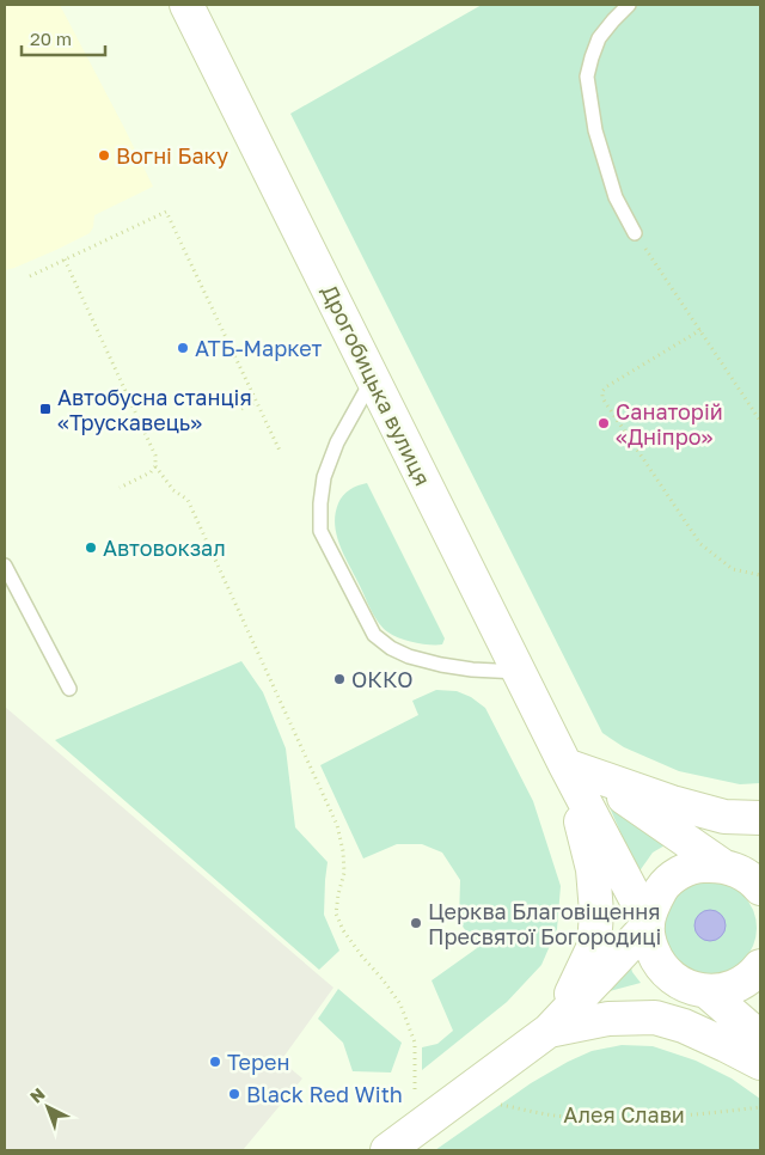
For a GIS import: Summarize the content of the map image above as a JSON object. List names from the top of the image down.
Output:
{
  "streets": {
    "main road": ["Дрогобицька вулиця"],
    "path": ["Алея Слави"]
  },
  "places": {
    "other": [
      "Вогні Баку",
      "АТБ-Маркет",
      "Санаторій «Дніпро»",
      "Автовокзал",
      "ОККО",
      "Церква Благовіщення Пресвятої Богородиці",
      "Терен",
      "Black Red With"
    ],
    "transit": ["Автобусна станція «Трускавець»"]
  },
  "scale_bar": "20 m",
  "north": "top left"
}
